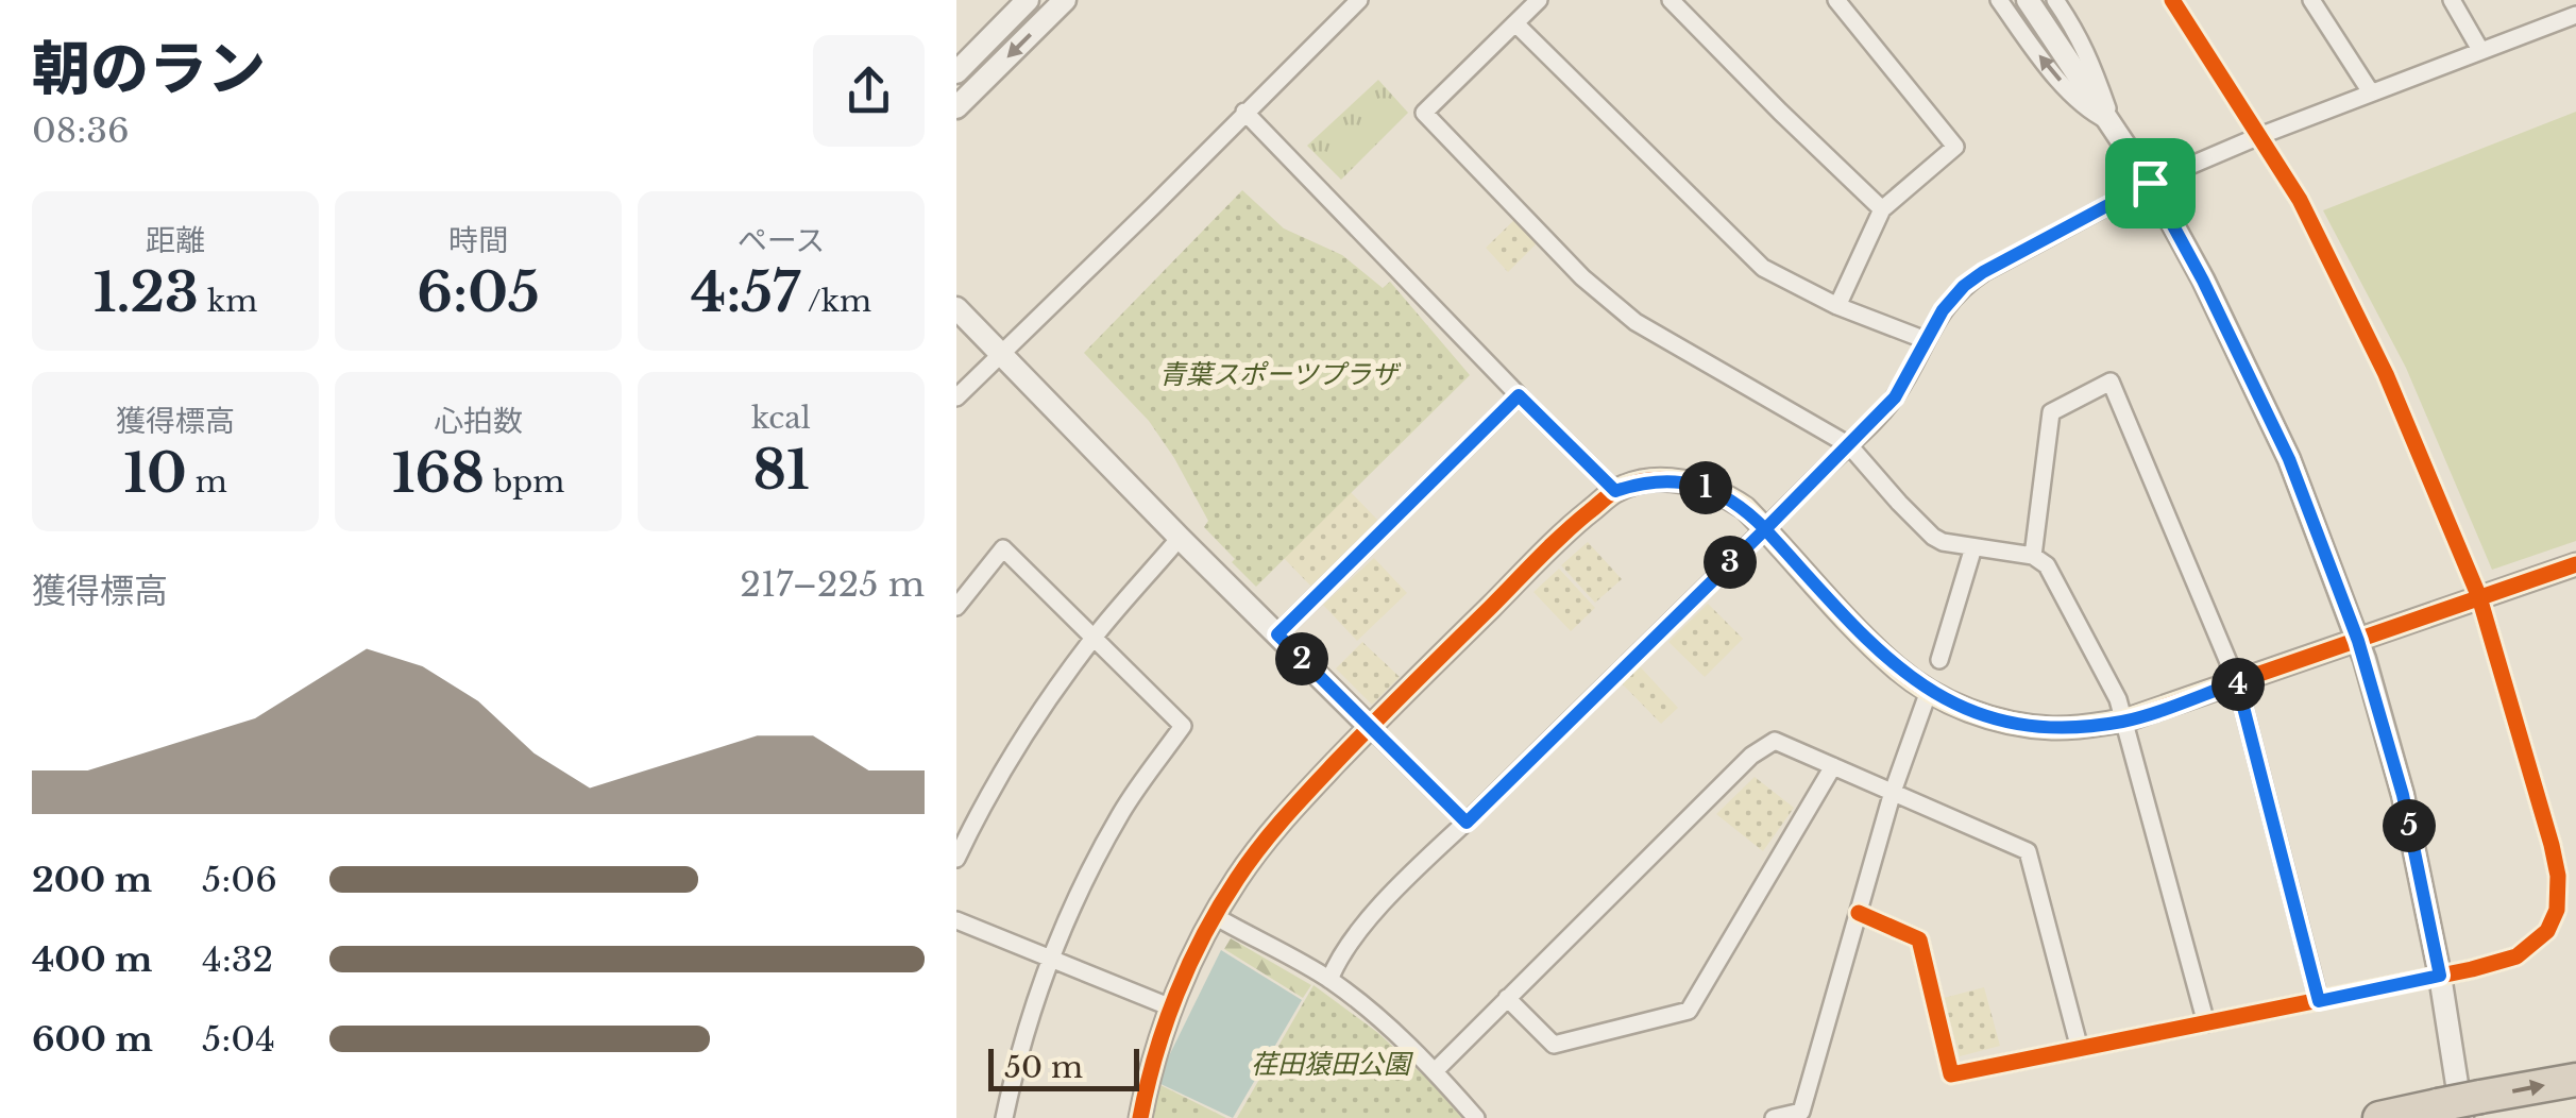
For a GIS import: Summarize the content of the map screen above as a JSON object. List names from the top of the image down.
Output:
{
  "parks": ["青葉スポーツプラザ", "荏田猿田公園"],
  "scale_bar": "50 m",
  "page": {
    "heading": ["朝のラン", "08:36"],
    "stats": [
      ["距離", "1.23 km"],
      ["時間", "6:05"],
      ["ペース", "4:57 /km"],
      ["獲得標高", "10 m"],
      ["心拍数", "168 bpm"],
      ["kcal", "81"]
    ],
    "pins": [
      "1",
      "3",
      "2",
      "4",
      "5"
    ],
    "chart": ["獲得標高", "217–225 m"],
    "list": [
      {
        "name": "200 m",
        "note": "5:06"
      },
      {
        "name": "400 m",
        "note": "4:32"
      },
      {
        "name": "600 m",
        "note": "5:04"
      }
    ],
    "scale": "50 m"
  }
}
